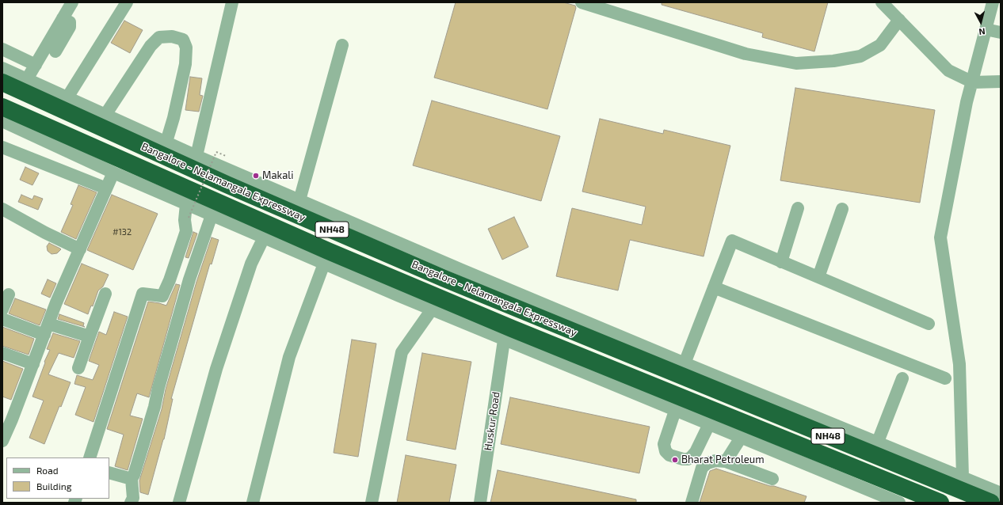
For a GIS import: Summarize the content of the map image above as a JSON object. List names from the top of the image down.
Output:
{
  "streets": {
    "highway": ["Bangalore - Nelamangala Expressway", "NH48"],
    "street": ["Huskur Road"]
  },
  "places": ["Makali", "Bharat Petroleum"],
  "house_numbers": ["#132"],
  "legend": ["Road", "Building"],
  "north": "bottom"
}
